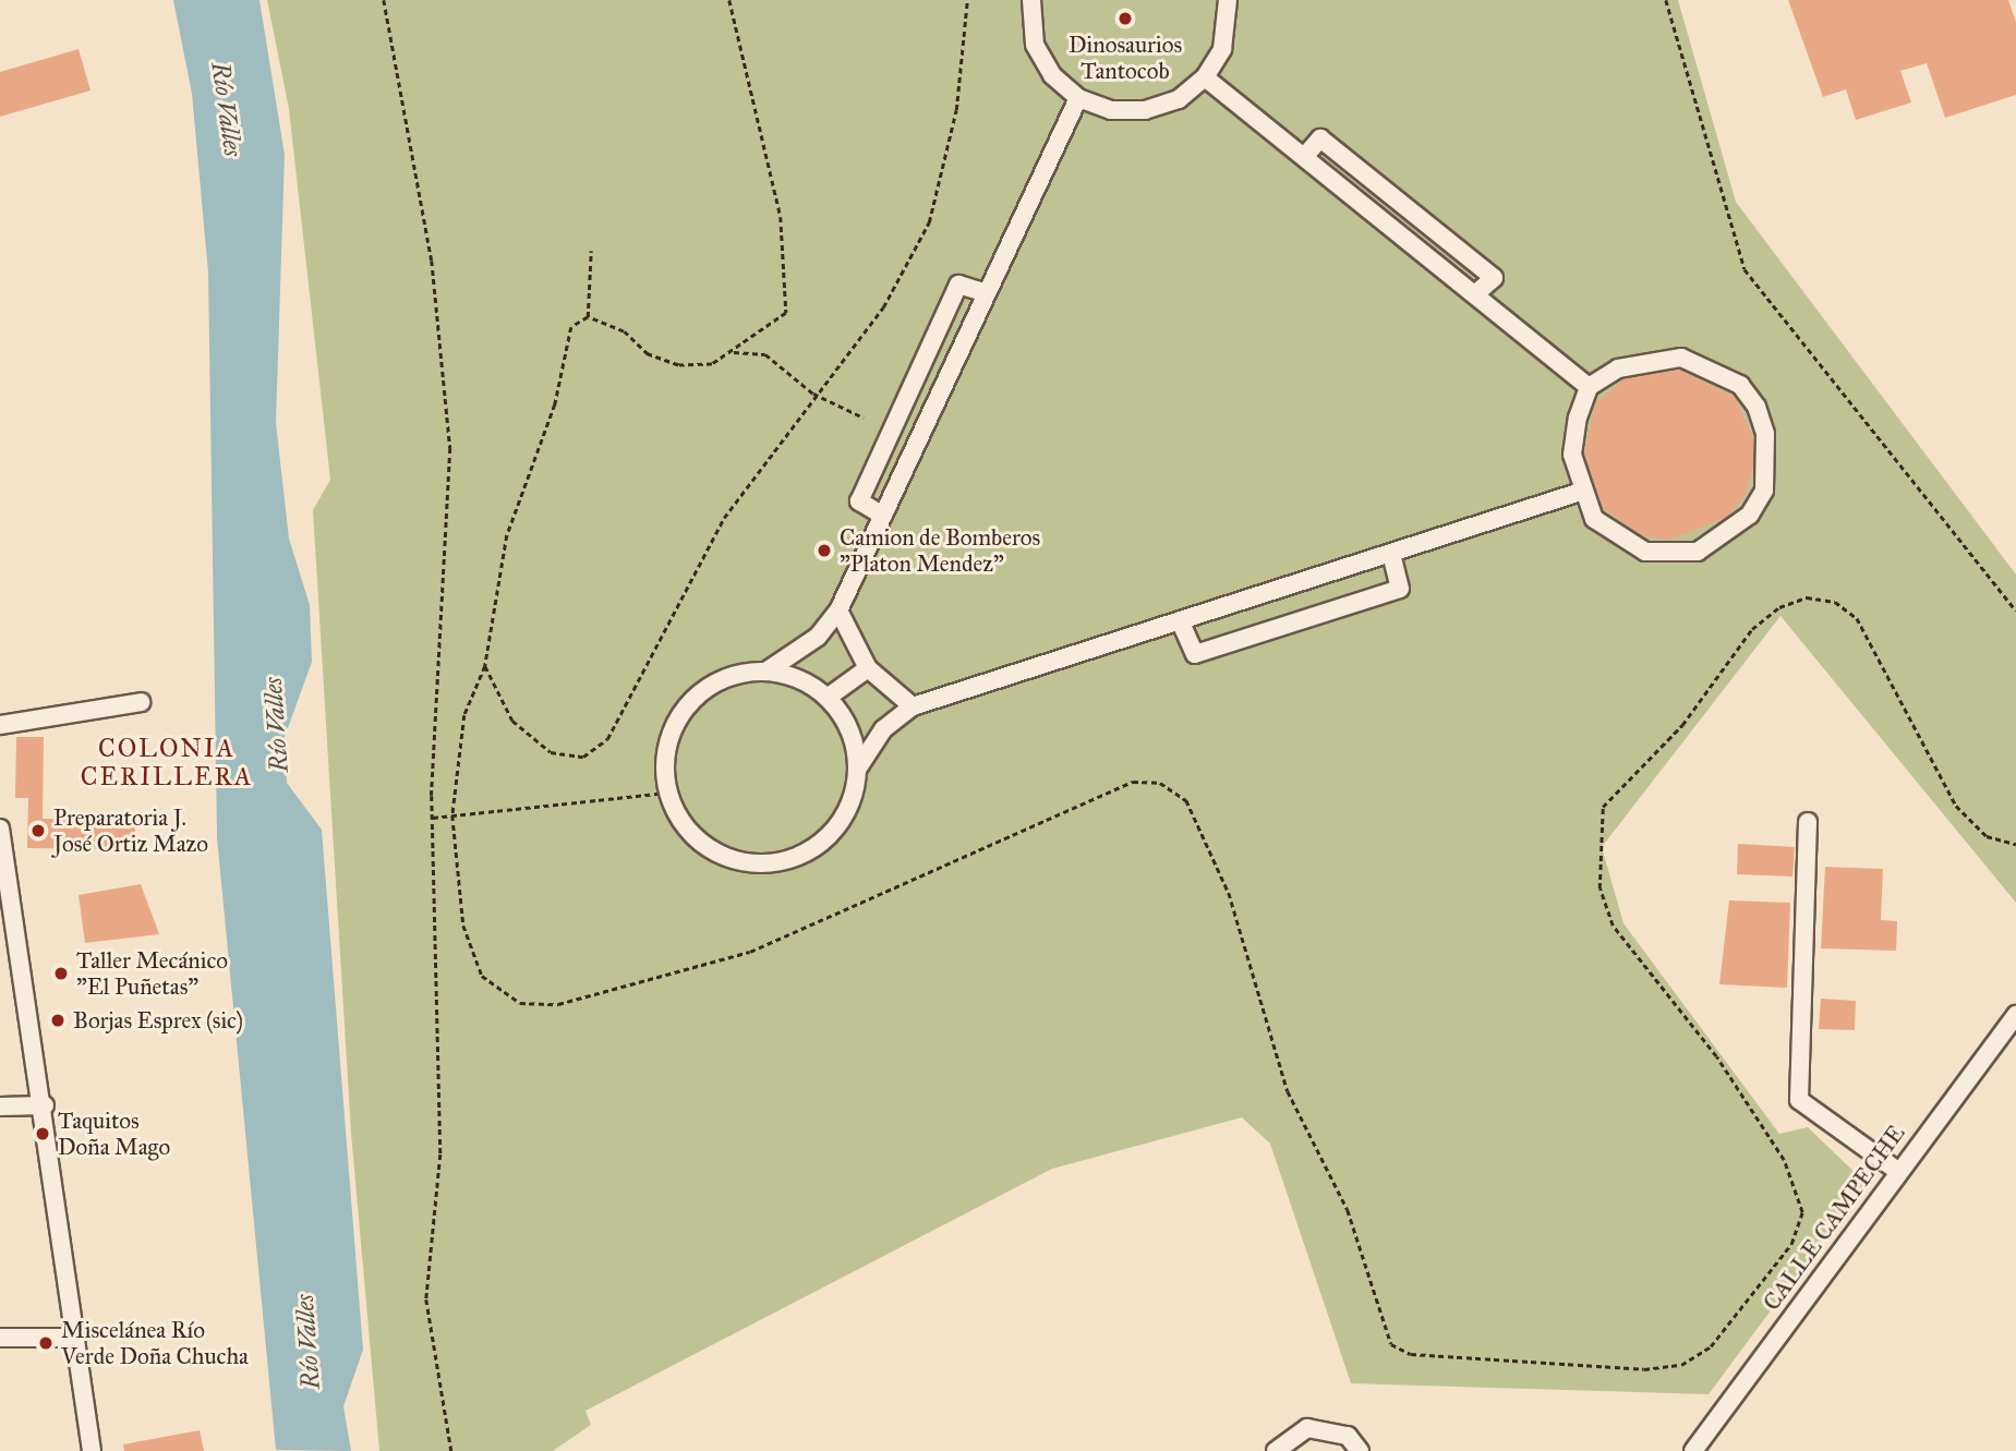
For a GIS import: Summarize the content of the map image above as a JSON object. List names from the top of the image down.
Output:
{
  "streets": {
    "street": ["CALLE CAMPECHE"]
  },
  "districts": ["COLONIA CERILLERA"],
  "water": ["Río Valles"],
  "places": [
    "Dinosaurios Tantocob",
    "Camion de Bomberos \"Platon Mendez\"",
    "Preparatoria J. José Ortiz Mazo",
    "Taller Mecánico \"El Puñetas\"",
    "Borjas Esprex (sic)",
    "Taquitos Doña Mago",
    "Miscelánea Río Verde Doña Chucha"
  ]
}
